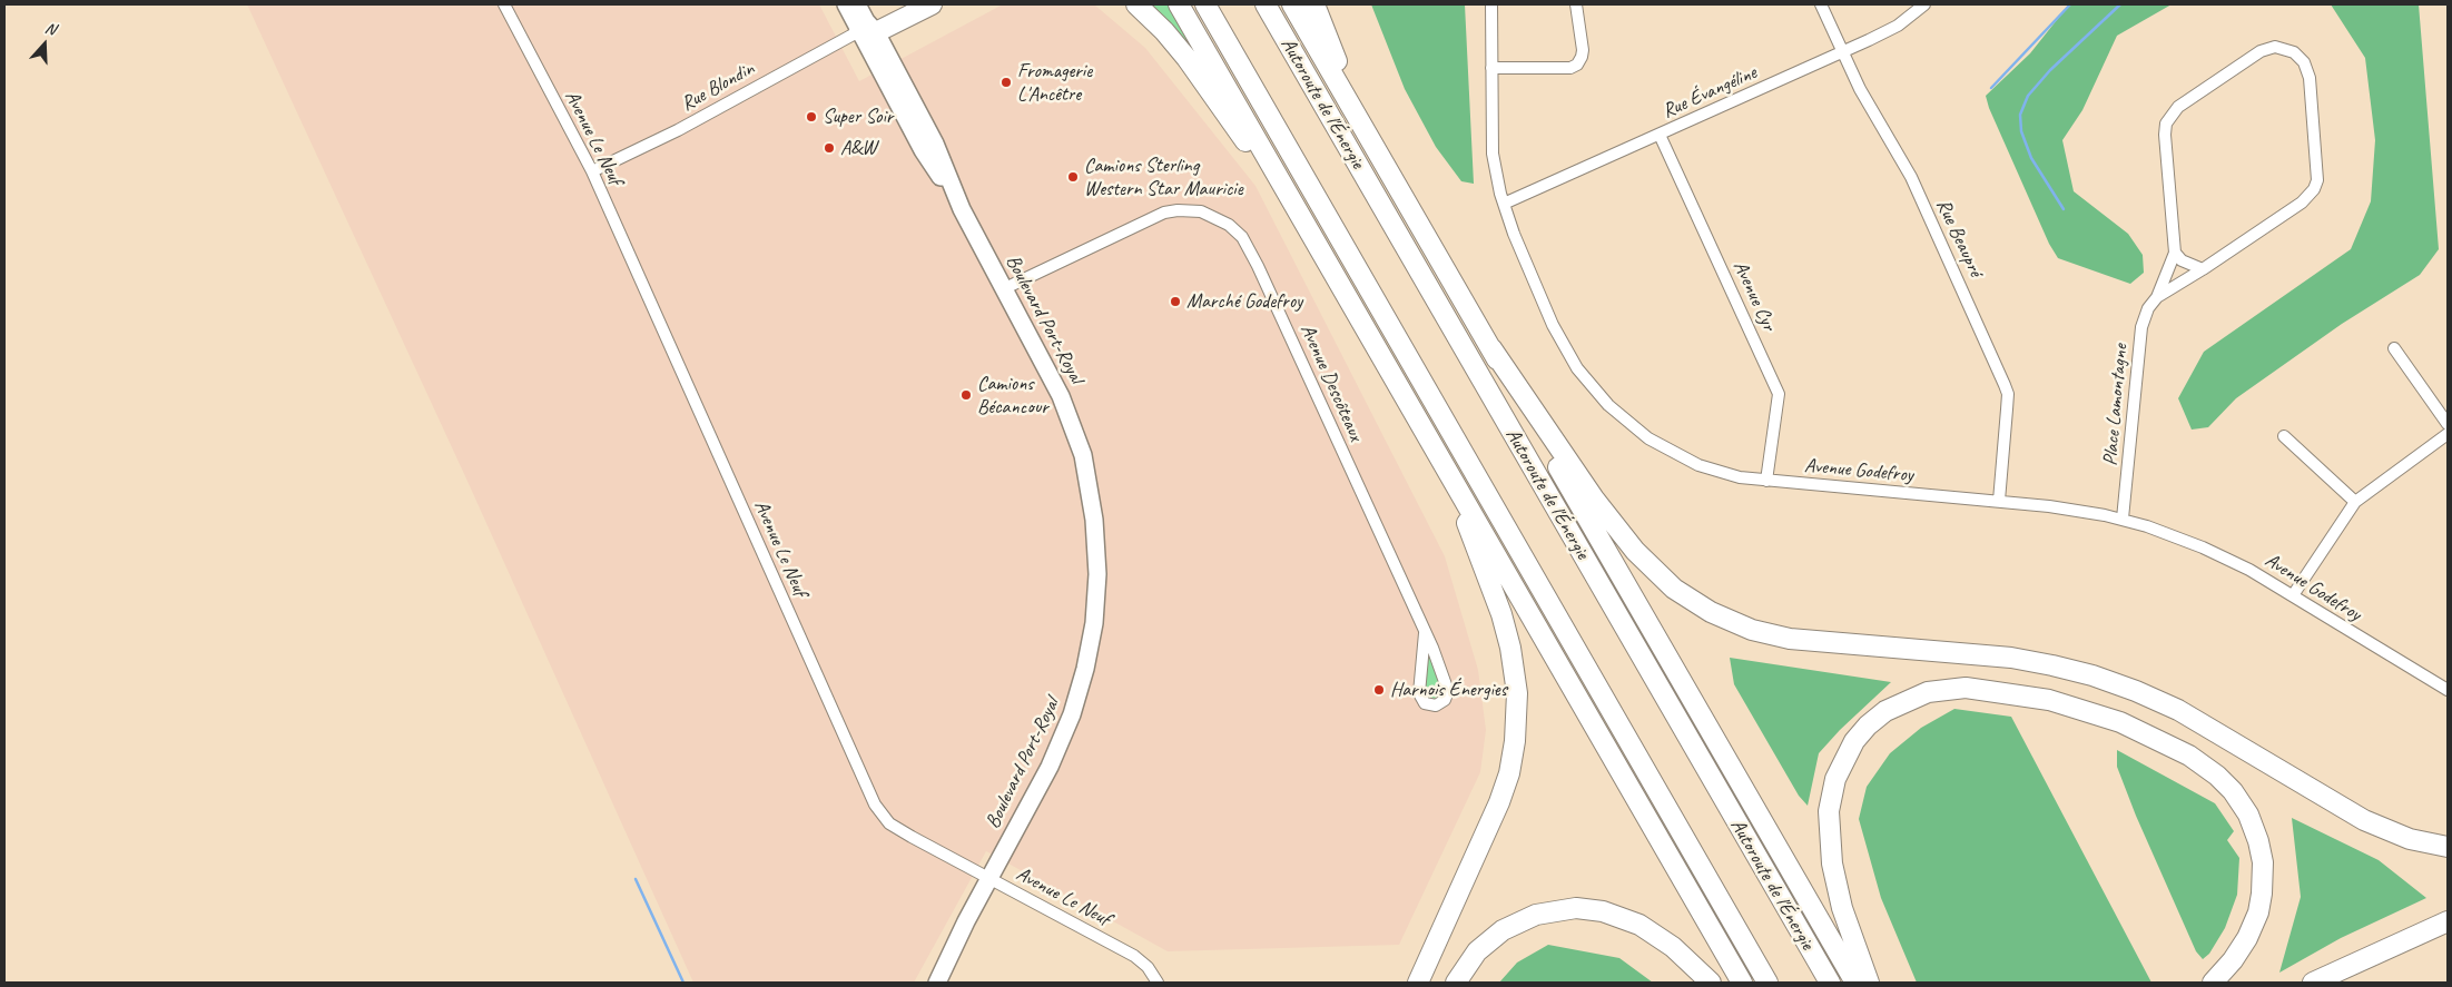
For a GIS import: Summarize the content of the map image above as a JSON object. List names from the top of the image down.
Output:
{
  "streets": {
    "highway": ["Autoroute de l'Énergie"],
    "main road": ["Boulevard Port-Royal"],
    "street": [
      "Rue Blondin",
      "Rue Évangéline",
      "Avenue Le Neuf",
      "Rue Beaupré",
      "Avenue Cyr",
      "Avenue Descôteaux",
      "Place Lamontagne",
      "Avenue Godefroy"
    ]
  },
  "crossings": [
    ["Rue Blondin", "Avenue Le Neuf"],
    ["Rue Blondin", "Boulevard Port-Royal"],
    ["Rue Évangéline", "Rue Beaupré"],
    ["Rue Évangéline", "Avenue Cyr"],
    ["Rue Évangéline", "Avenue Godefroy"],
    ["Avenue Le Neuf", "Boulevard Port-Royal"],
    ["Rue Beaupré", "Avenue Godefroy"],
    ["Avenue Cyr", "Avenue Godefroy"],
    ["Boulevard Port-Royal", "Avenue Descôteaux"],
    ["Place Lamontagne", "Avenue Godefroy"]
  ],
  "places": [
    "Fromagerie L'Ancêtre",
    "Super Soir",
    "A&W",
    "Camions Sterling Western Star Mauricie",
    "Marché Godefroy",
    "Camions Bécancour",
    "Harnois Énergies"
  ],
  "north": "top"
}
